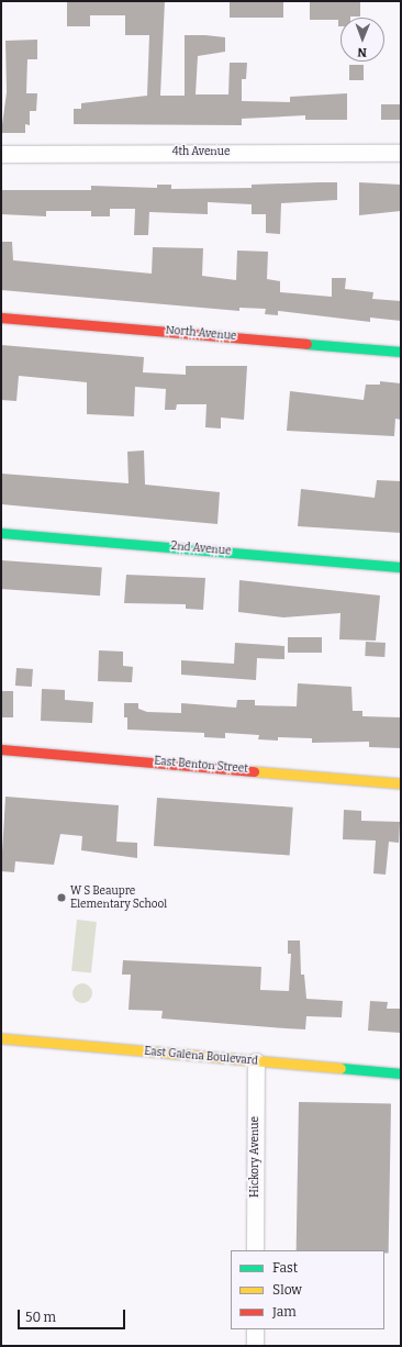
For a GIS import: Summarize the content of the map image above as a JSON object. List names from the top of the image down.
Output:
{
  "streets": {
    "street": [
      "4th Avenue",
      "North Avenue",
      "2nd Avenue",
      "East Benton Street",
      "East Galena Boulevard",
      "Hickory Avenue"
    ]
  },
  "crossings": [
    ["East Galena Boulevard", "Hickory Avenue"]
  ],
  "places": ["W S Beaupre Elementary School"],
  "legend": ["Fast", "Slow", "Jam"],
  "scale_bar": "50 m",
  "north": "bottom"
}
